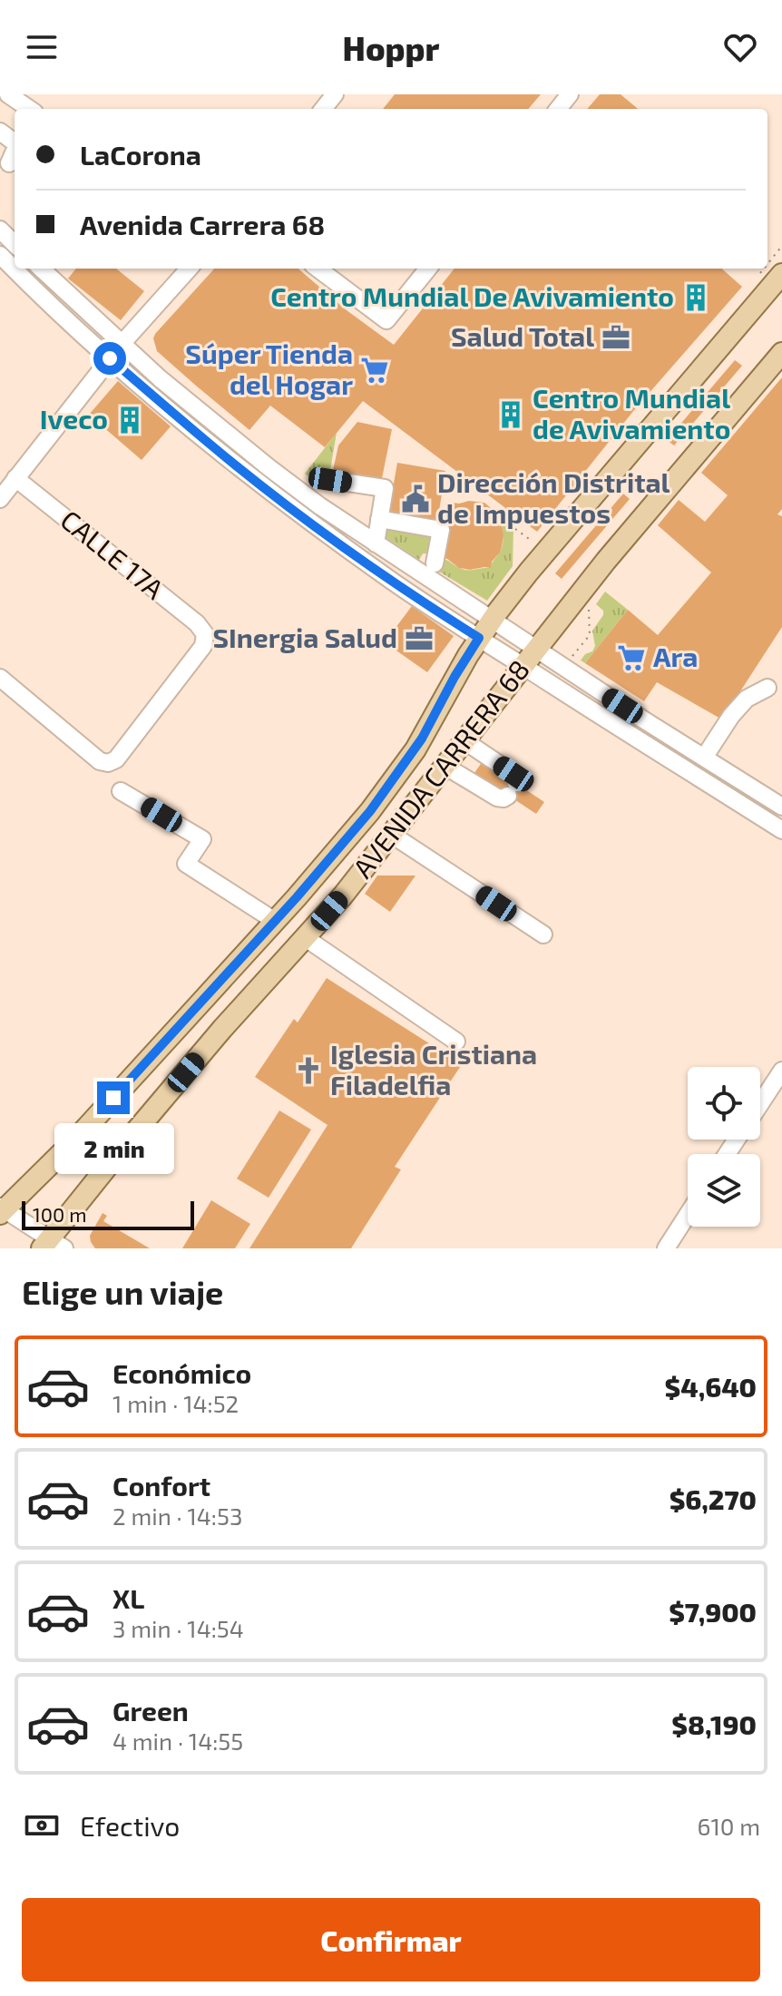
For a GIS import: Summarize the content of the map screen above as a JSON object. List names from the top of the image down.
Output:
{
  "streets": {
    "main road": ["AVENIDA CARRERA 68"],
    "street": ["CALLE 17A"]
  },
  "places": {
    "building": ["Centro Mundial De Avivamiento", "Centro Mundial de Avivamiento", "Iveco"],
    "office": ["Salud Total", "SInergia Salud"],
    "supermarket": ["Súper Tienda del Hogar", "Ara"],
    "public building": ["Dirección Distrital de Impuestos"],
    "church": ["Iglesia Cristiana Filadelfia"]
  },
  "scale_bar": "100 m",
  "page": {
    "header": "Hoppr",
    "banner": ["LaCorona", "Avenida Carrera 68"],
    "bubble": "2 min",
    "scale": "100 m",
    "heading": "Elige un viaje",
    "list": [
      {
        "name": "Económico",
        "note": "1 min · 14:52",
        "value": "$4,640"
      },
      {
        "name": "Confort",
        "note": "2 min · 14:53",
        "value": "$6,270"
      },
      {
        "name": "XL",
        "note": "3 min · 14:54",
        "value": "$7,900"
      },
      {
        "name": "Green",
        "note": "4 min · 14:55",
        "value": "$8,190"
      }
    ],
    "pay": ["Efectivo", "610 m"],
    "buttons": "Confirmar"
  }
}
